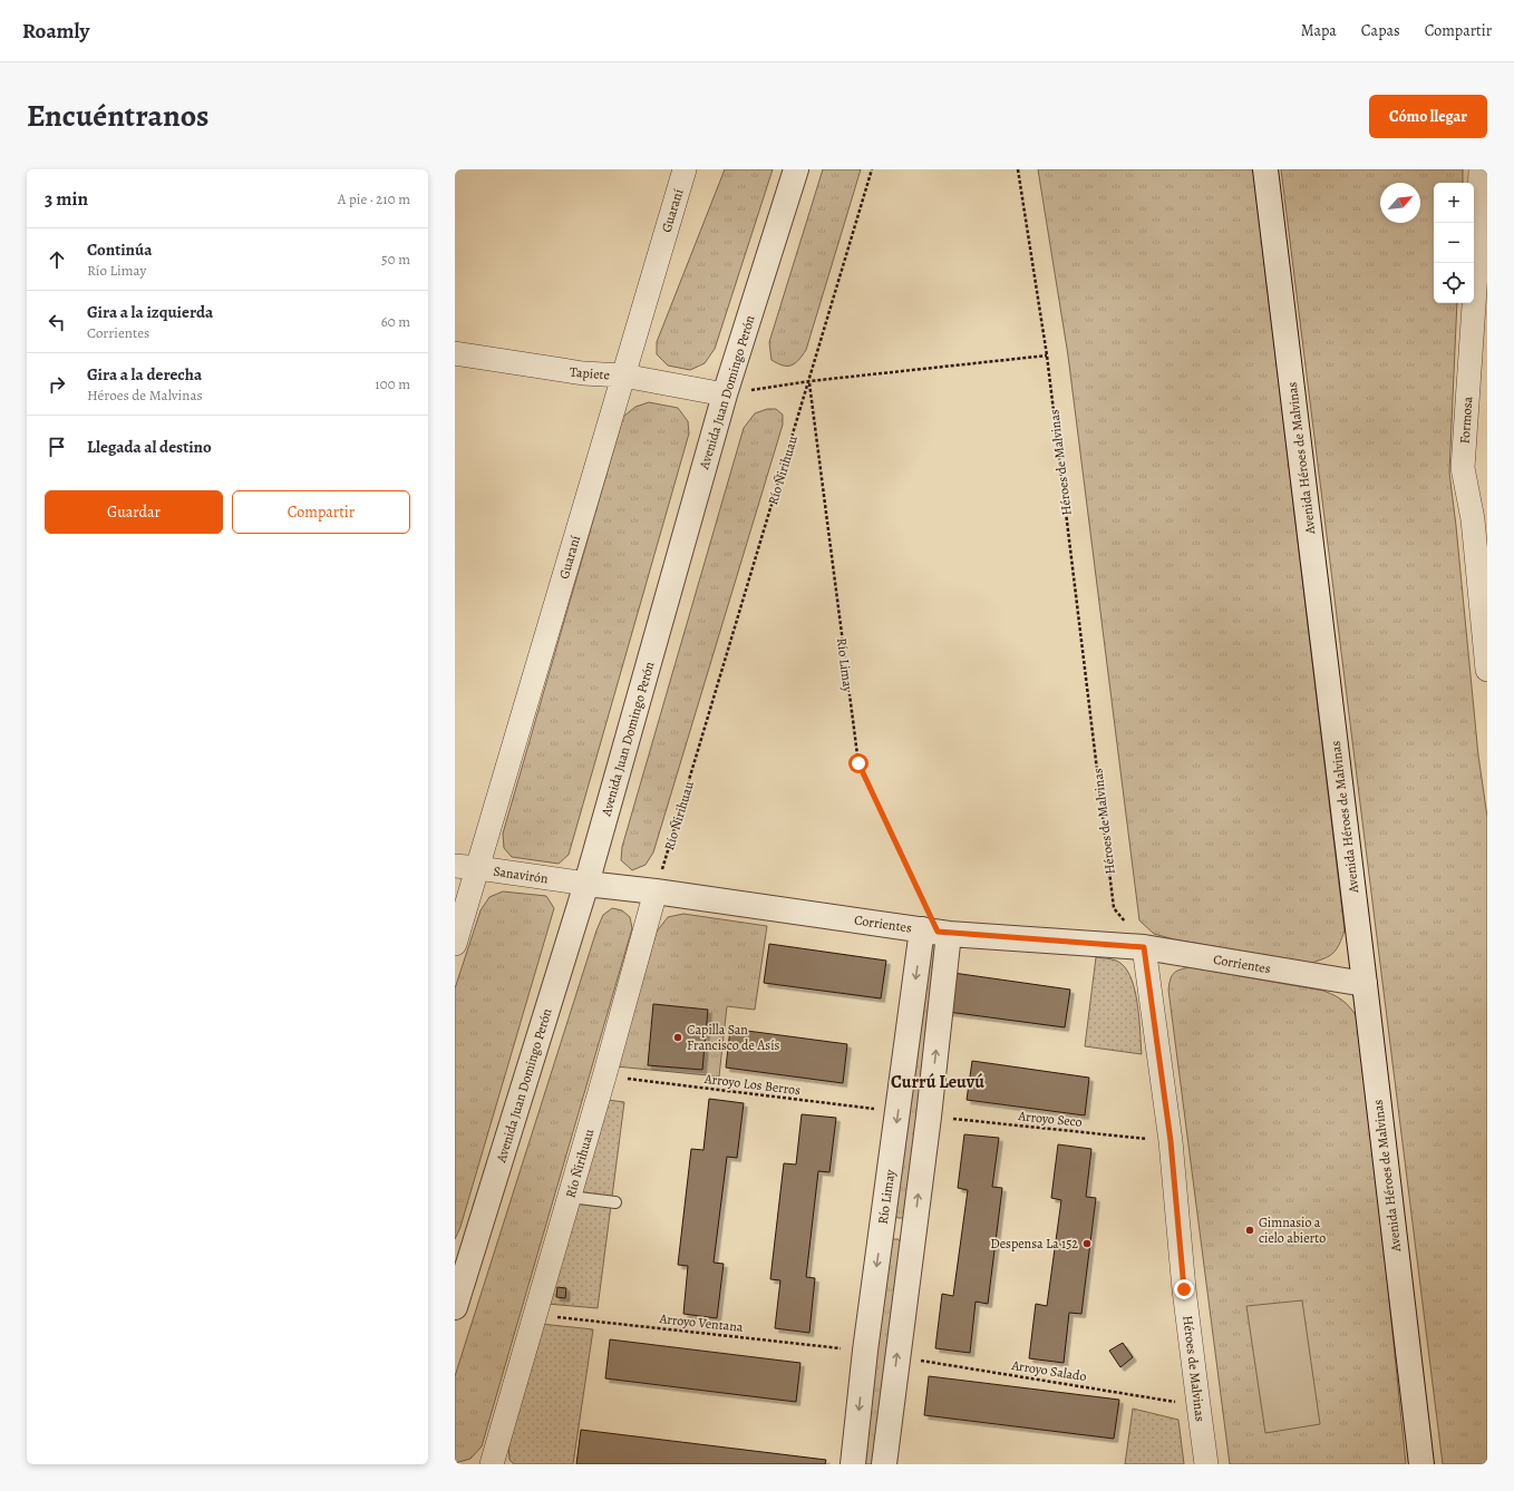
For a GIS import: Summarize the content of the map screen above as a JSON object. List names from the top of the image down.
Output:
{
  "streets": {
    "street": [
      "Guaraní",
      "Tapiete",
      "Avenida Juan Domingo Perón",
      "Formosa",
      "Avenida Héroes de Malvinas",
      "Héroes de Malvinas",
      "Río Ñirihuau",
      "Río Limay",
      "Sanavirón",
      "Corrientes"
    ],
    "path": [
      "Arroyo Los Berros",
      "Arroyo Seco",
      "Arroyo Ventana",
      "Arroyo Salado"
    ]
  },
  "crossings": [
    ["Guaraní", "Tapiete"],
    ["Guaraní", "Sanavirón"],
    ["Tapiete", "Avenida Juan Domingo Perón"],
    ["Avenida Juan Domingo Perón", "Sanavirón"],
    ["Avenida Juan Domingo Perón", "Corrientes"],
    ["Avenida Héroes de Malvinas", "Corrientes"],
    ["Héroes de Malvinas", "Corrientes"],
    ["Héroes de Malvinas", "Arroyo Seco"],
    ["Héroes de Malvinas", "Arroyo Salado"],
    ["Río Ñirihuau", "Río Limay"],
    ["Río Ñirihuau", "Corrientes"],
    ["Río Ñirihuau", "Arroyo Los Berros"],
    ["Río Ñirihuau", "Arroyo Ventana"],
    ["Río Limay", "Corrientes"],
    ["Río Limay", "Arroyo Los Berros"],
    ["Río Limay", "Arroyo Ventana"],
    ["Sanavirón", "Corrientes"]
  ],
  "one_way": ["Río Limay"],
  "districts": ["Currú Leuvú"],
  "places": ["Capilla San Francisco de Asís", "Gimnasio a cielo abierto", "Despensa La 152"],
  "north": "top right",
  "page": {
    "header": "Roamly",
    "nav": ["Mapa", "Capas", "Compartir"],
    "title": "Encuéntranos",
    "buttons": [
      "Cómo llegar",
      ["Guardar", "Compartir"]
    ],
    "heading": ["3 min", "A pie · 210 m"],
    "map_buttons": ["+", "−"],
    "list": [
      ["Continúa", "Río Limay", "50 m"],
      ["Gira a la izquierda", "Corrientes", "60 m"],
      ["Gira a la derecha", "Héroes de Malvinas", "100 m"],
      "Llegada al destino"
    ]
  }
}
